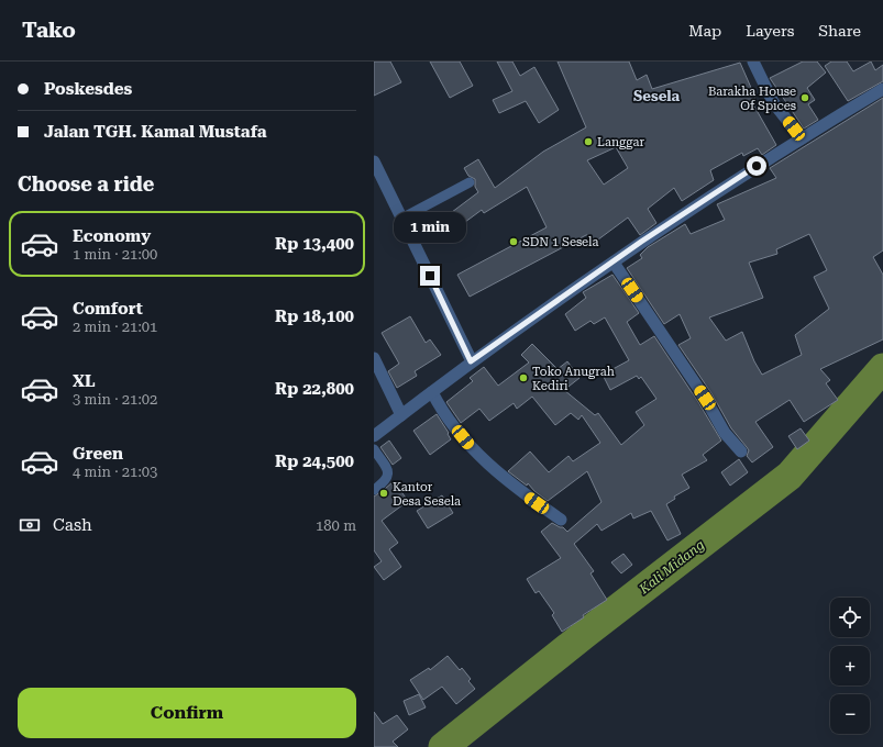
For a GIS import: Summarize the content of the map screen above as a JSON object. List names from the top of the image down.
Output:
{
  "districts": ["Sesela"],
  "water": ["Kali Midang"],
  "places": [
    "Barakha House Of Spices",
    "Langgar",
    "SDN 1 Sesela",
    "Toko Anugrah Kediri",
    "Kantor Desa Sesela"
  ],
  "page": {
    "header": "Tako",
    "nav": ["Map", "Layers", "Share"],
    "banner": ["Poskesdes", "Jalan TGH. Kamal Mustafa"],
    "heading": "Choose a ride",
    "list": [
      {
        "name": "Economy",
        "note": "1 min · 21:00",
        "value": "Rp 13,400"
      },
      {
        "name": "Comfort",
        "note": "2 min · 21:01",
        "value": "Rp 18,100"
      },
      {
        "name": "XL",
        "note": "3 min · 21:02",
        "value": "Rp 22,800"
      },
      {
        "name": "Green",
        "note": "4 min · 21:03",
        "value": "Rp 24,500"
      }
    ],
    "bubble": "1 min",
    "pay": ["Cash", "180 m"],
    "map_buttons": ["+", "−"],
    "buttons": "Confirm"
  }
}
